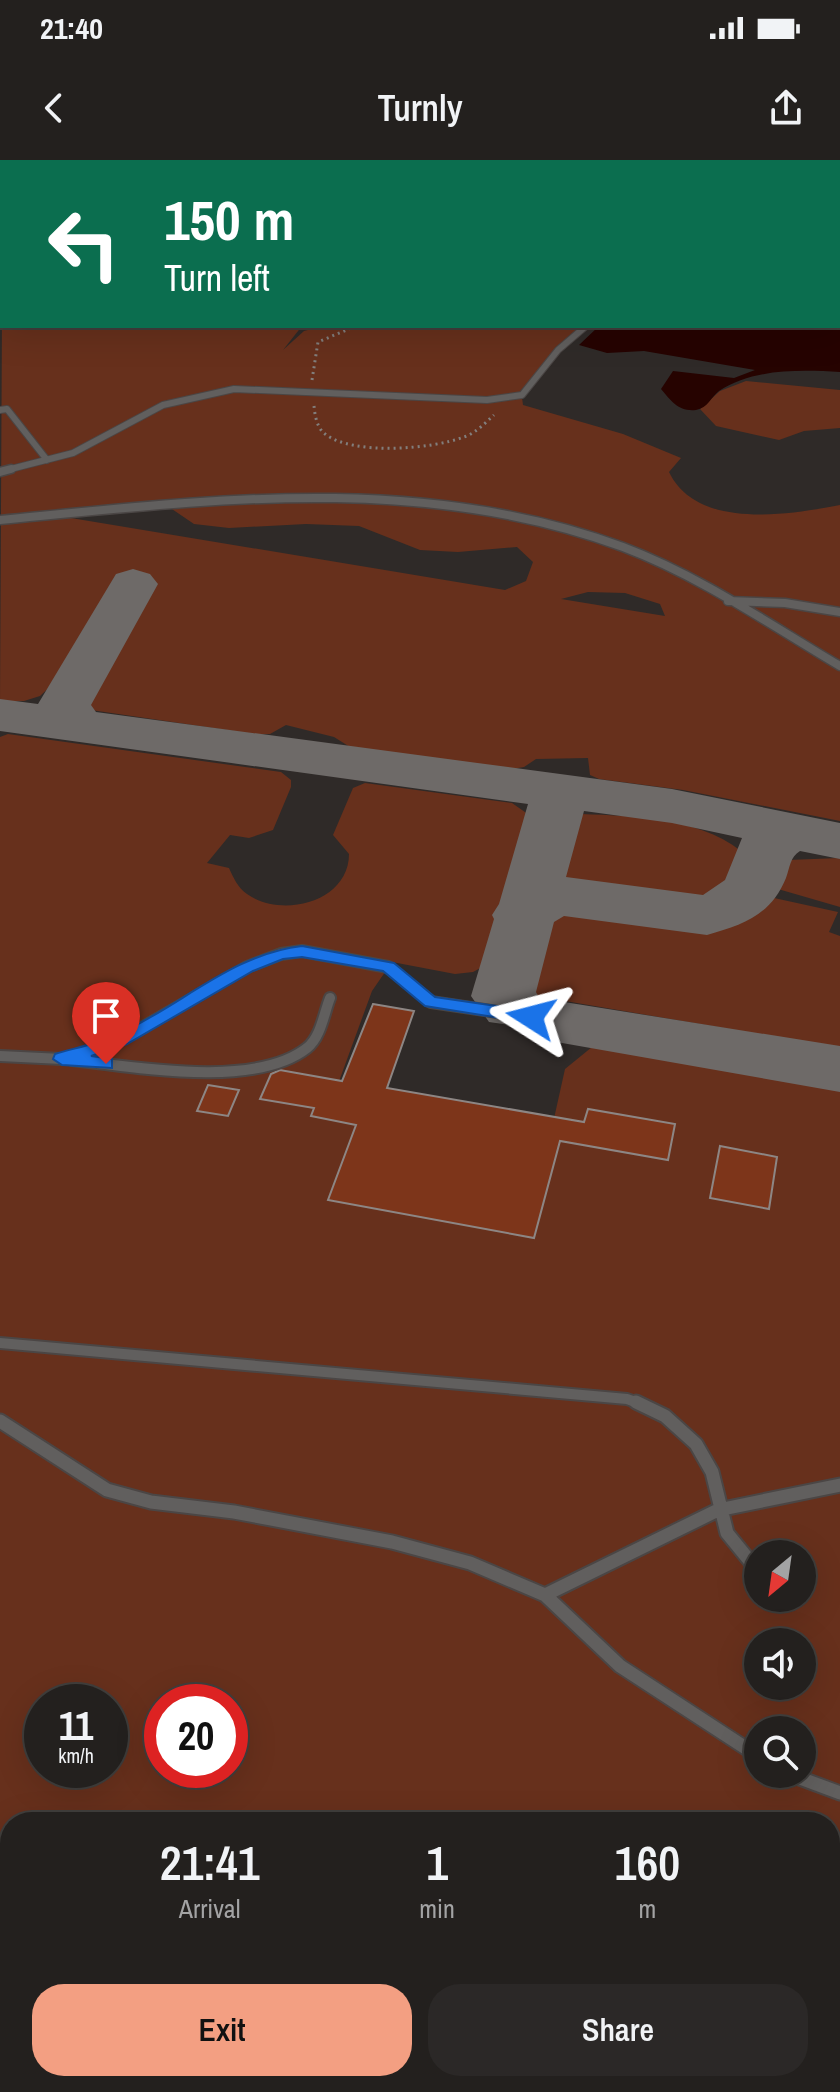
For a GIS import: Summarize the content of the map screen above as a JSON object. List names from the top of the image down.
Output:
{
  "north": "bottom left",
  "page": {
    "status": "21:40",
    "header": "Turnly",
    "turn": ["150 m", "Turn left"],
    "speed": "11 km/h",
    "limit": "20",
    "eta": [
      "21:41",
      "Arrival",
      "1",
      "min",
      "160",
      "m"
    ],
    "buttons": ["Exit", "Share"]
  }
}
